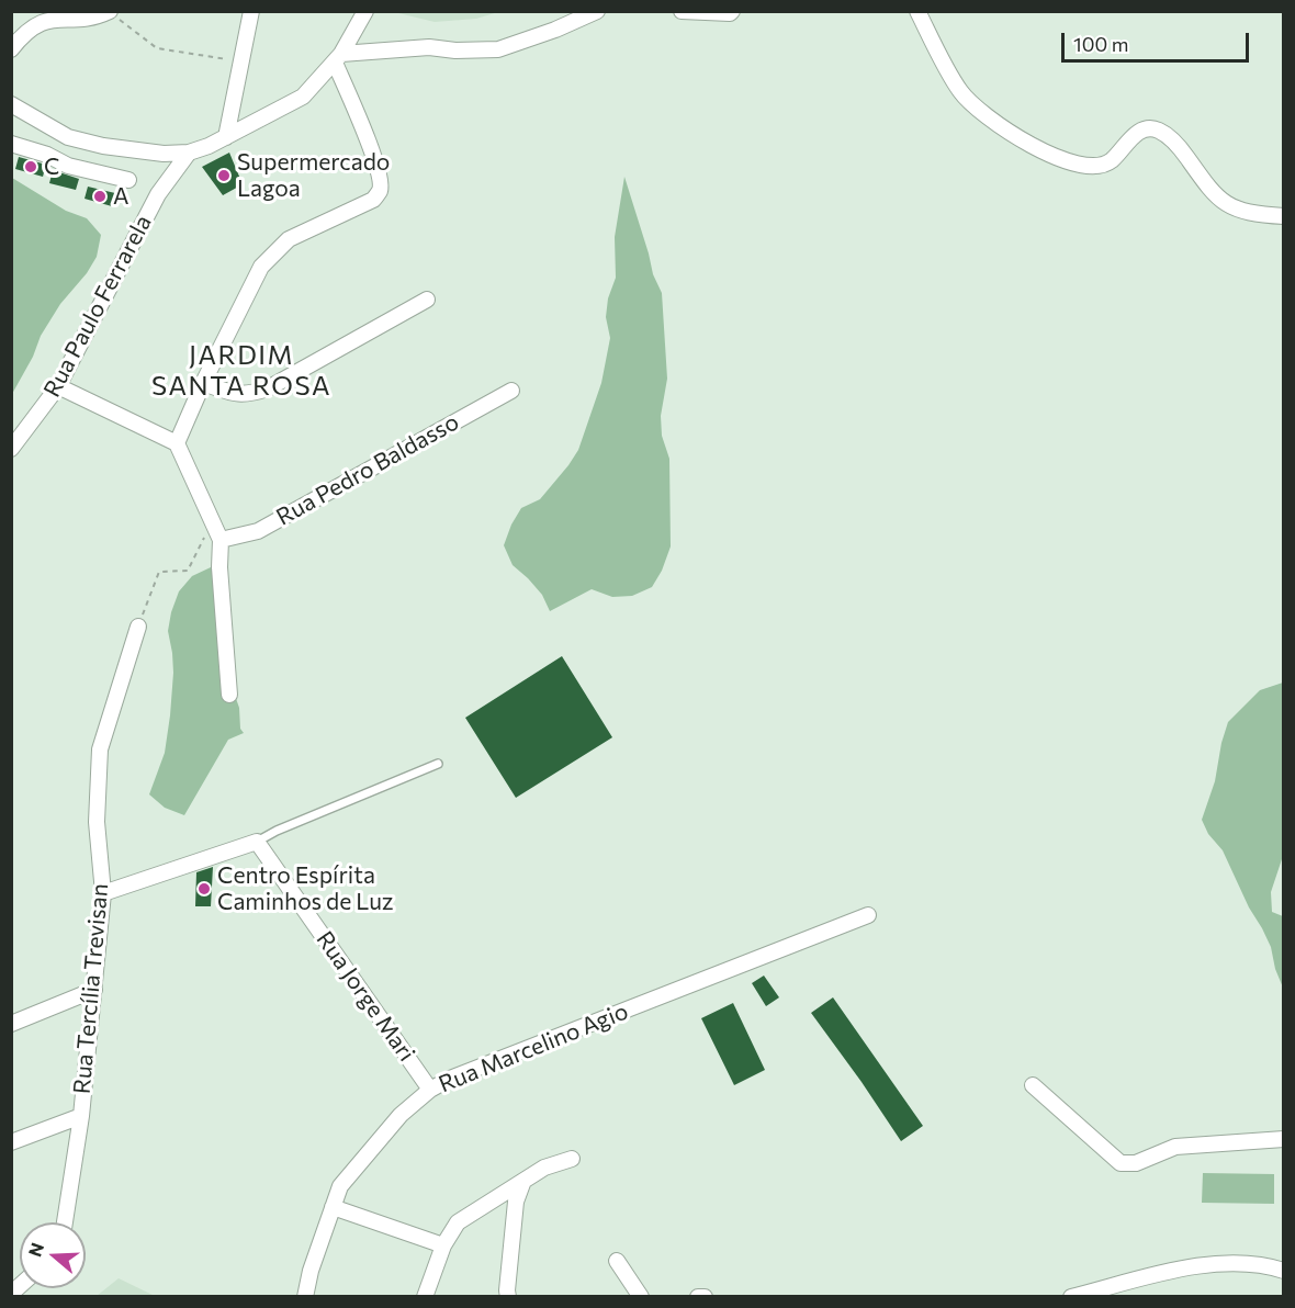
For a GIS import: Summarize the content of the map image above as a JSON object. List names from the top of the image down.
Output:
{
  "streets": {
    "street": [
      "Rua Paulo Ferrarela",
      "Rua Pedro Baldasso",
      "Rua Tercília Trevisan",
      "Rua Jorge Mari",
      "Rua Marcelino Agio"
    ]
  },
  "crossings": [
    ["Rua Jorge Mari", "Rua Marcelino Agio"]
  ],
  "districts": ["JARDIM SANTA ROSA"],
  "places": [
    "C",
    "Supermercado Lagoa",
    "A",
    "Centro Espírita Caminhos de Luz"
  ],
  "scale_bar": "100 m",
  "north": "left"
}
